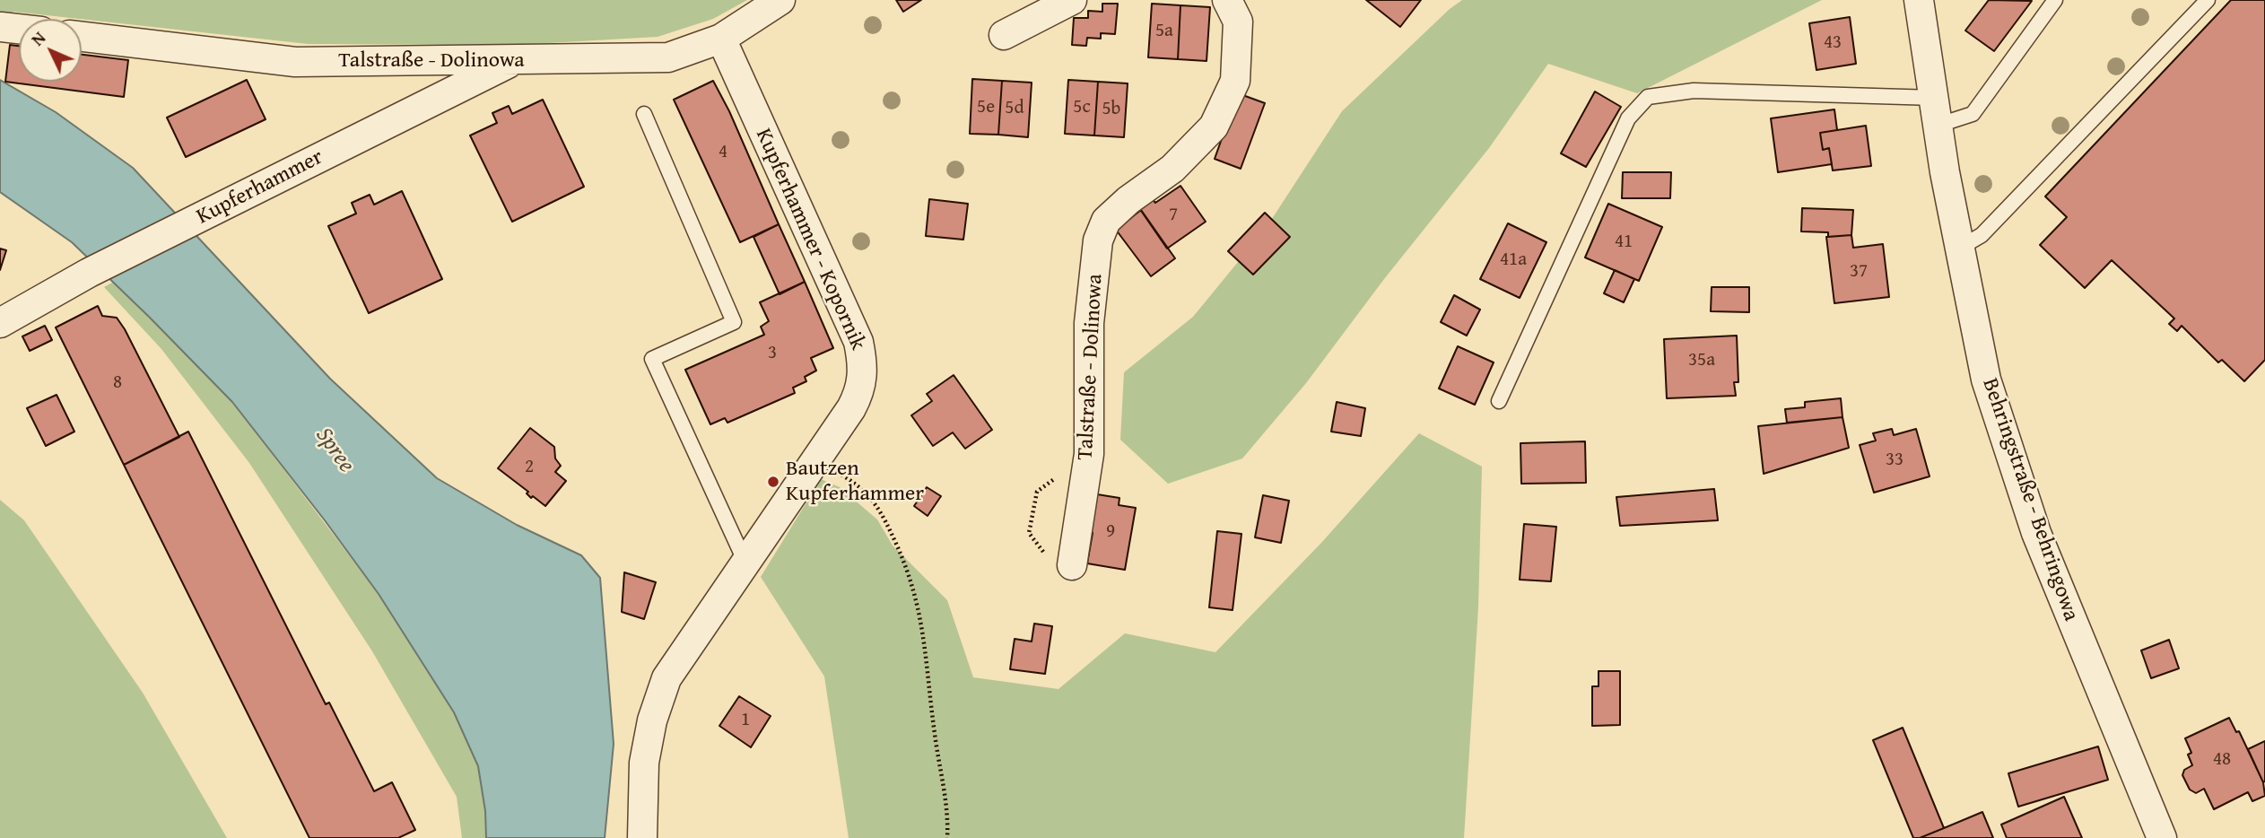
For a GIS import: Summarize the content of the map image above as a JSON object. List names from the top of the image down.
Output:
{
  "streets": {
    "street": [
      "Talstraße - Dolinowa",
      "Kupferhammer",
      "Kupferhammer - Kopornik",
      "Behringstraße - Behringowa"
    ]
  },
  "crossings": [
    ["Talstraße - Dolinowa", "Kupferhammer"],
    ["Talstraße - Dolinowa", "Kupferhammer - Kopornik"]
  ],
  "water": ["Spree"],
  "places": ["Bautzen Kupferhammer"],
  "house_numbers": [
    "5a",
    "43",
    "5e",
    "5c",
    "5d",
    "5b",
    "4",
    "7",
    "41",
    "41a",
    "37",
    "3",
    "35a",
    "8",
    "33",
    "2",
    "9",
    "1",
    "48"
  ],
  "north": "top left"
}
